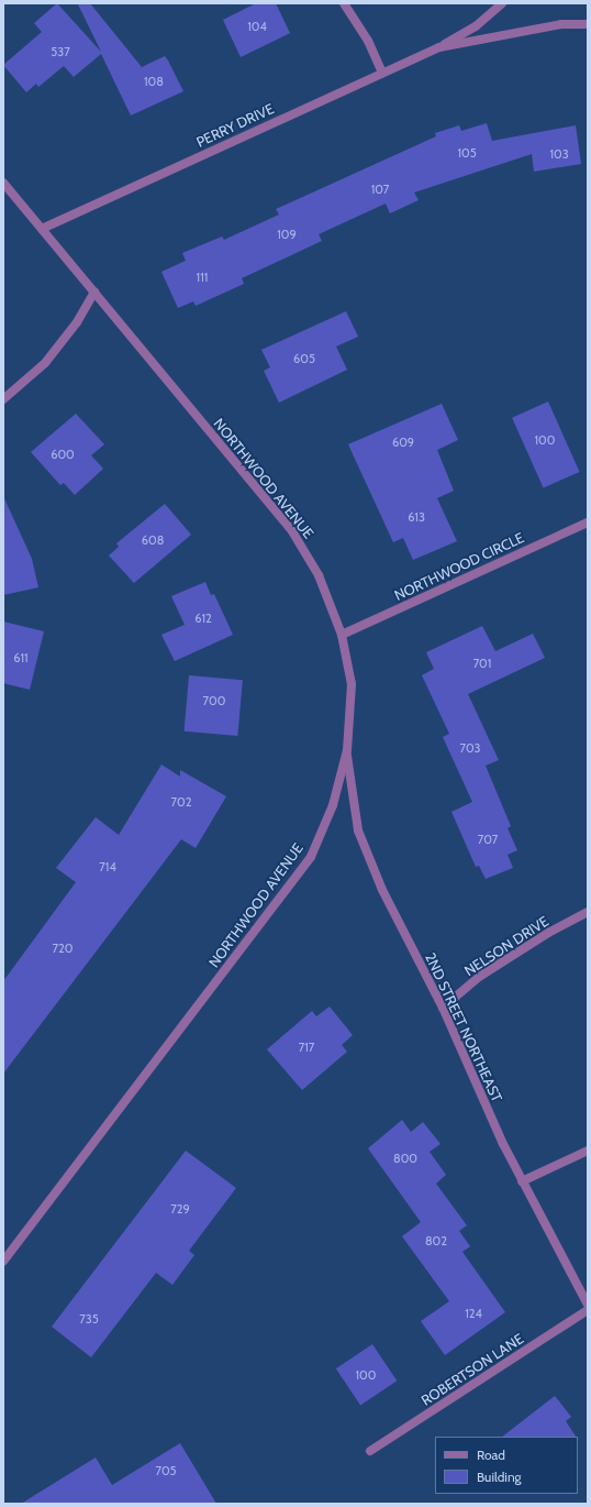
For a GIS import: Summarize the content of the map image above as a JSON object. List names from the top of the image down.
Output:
{
  "streets": {
    "street": [
      "PERRY DRIVE",
      "NORTHWOOD AVENUE",
      "NORTHWOOD CIRCLE",
      "NELSON DRIVE",
      "2ND STREET NORTHEAST",
      "ROBERTSON LANE"
    ]
  },
  "crossings": [
    ["NORTHWOOD AVENUE", "NORTHWOOD CIRCLE"],
    ["NORTHWOOD AVENUE", "2ND STREET NORTHEAST"],
    ["NELSON DRIVE", "2ND STREET NORTHEAST"]
  ],
  "house_numbers": [
    "104",
    "537",
    "108",
    "105",
    "103",
    "107",
    "109",
    "111",
    "605",
    "100",
    "609",
    "600",
    "613",
    "608",
    "612",
    "611",
    "701",
    "700",
    "703",
    "702",
    "707",
    "714",
    "720",
    "717",
    "800",
    "729",
    "802",
    "124",
    "735",
    "100",
    "705"
  ],
  "legend": ["Road", "Building"]
}
